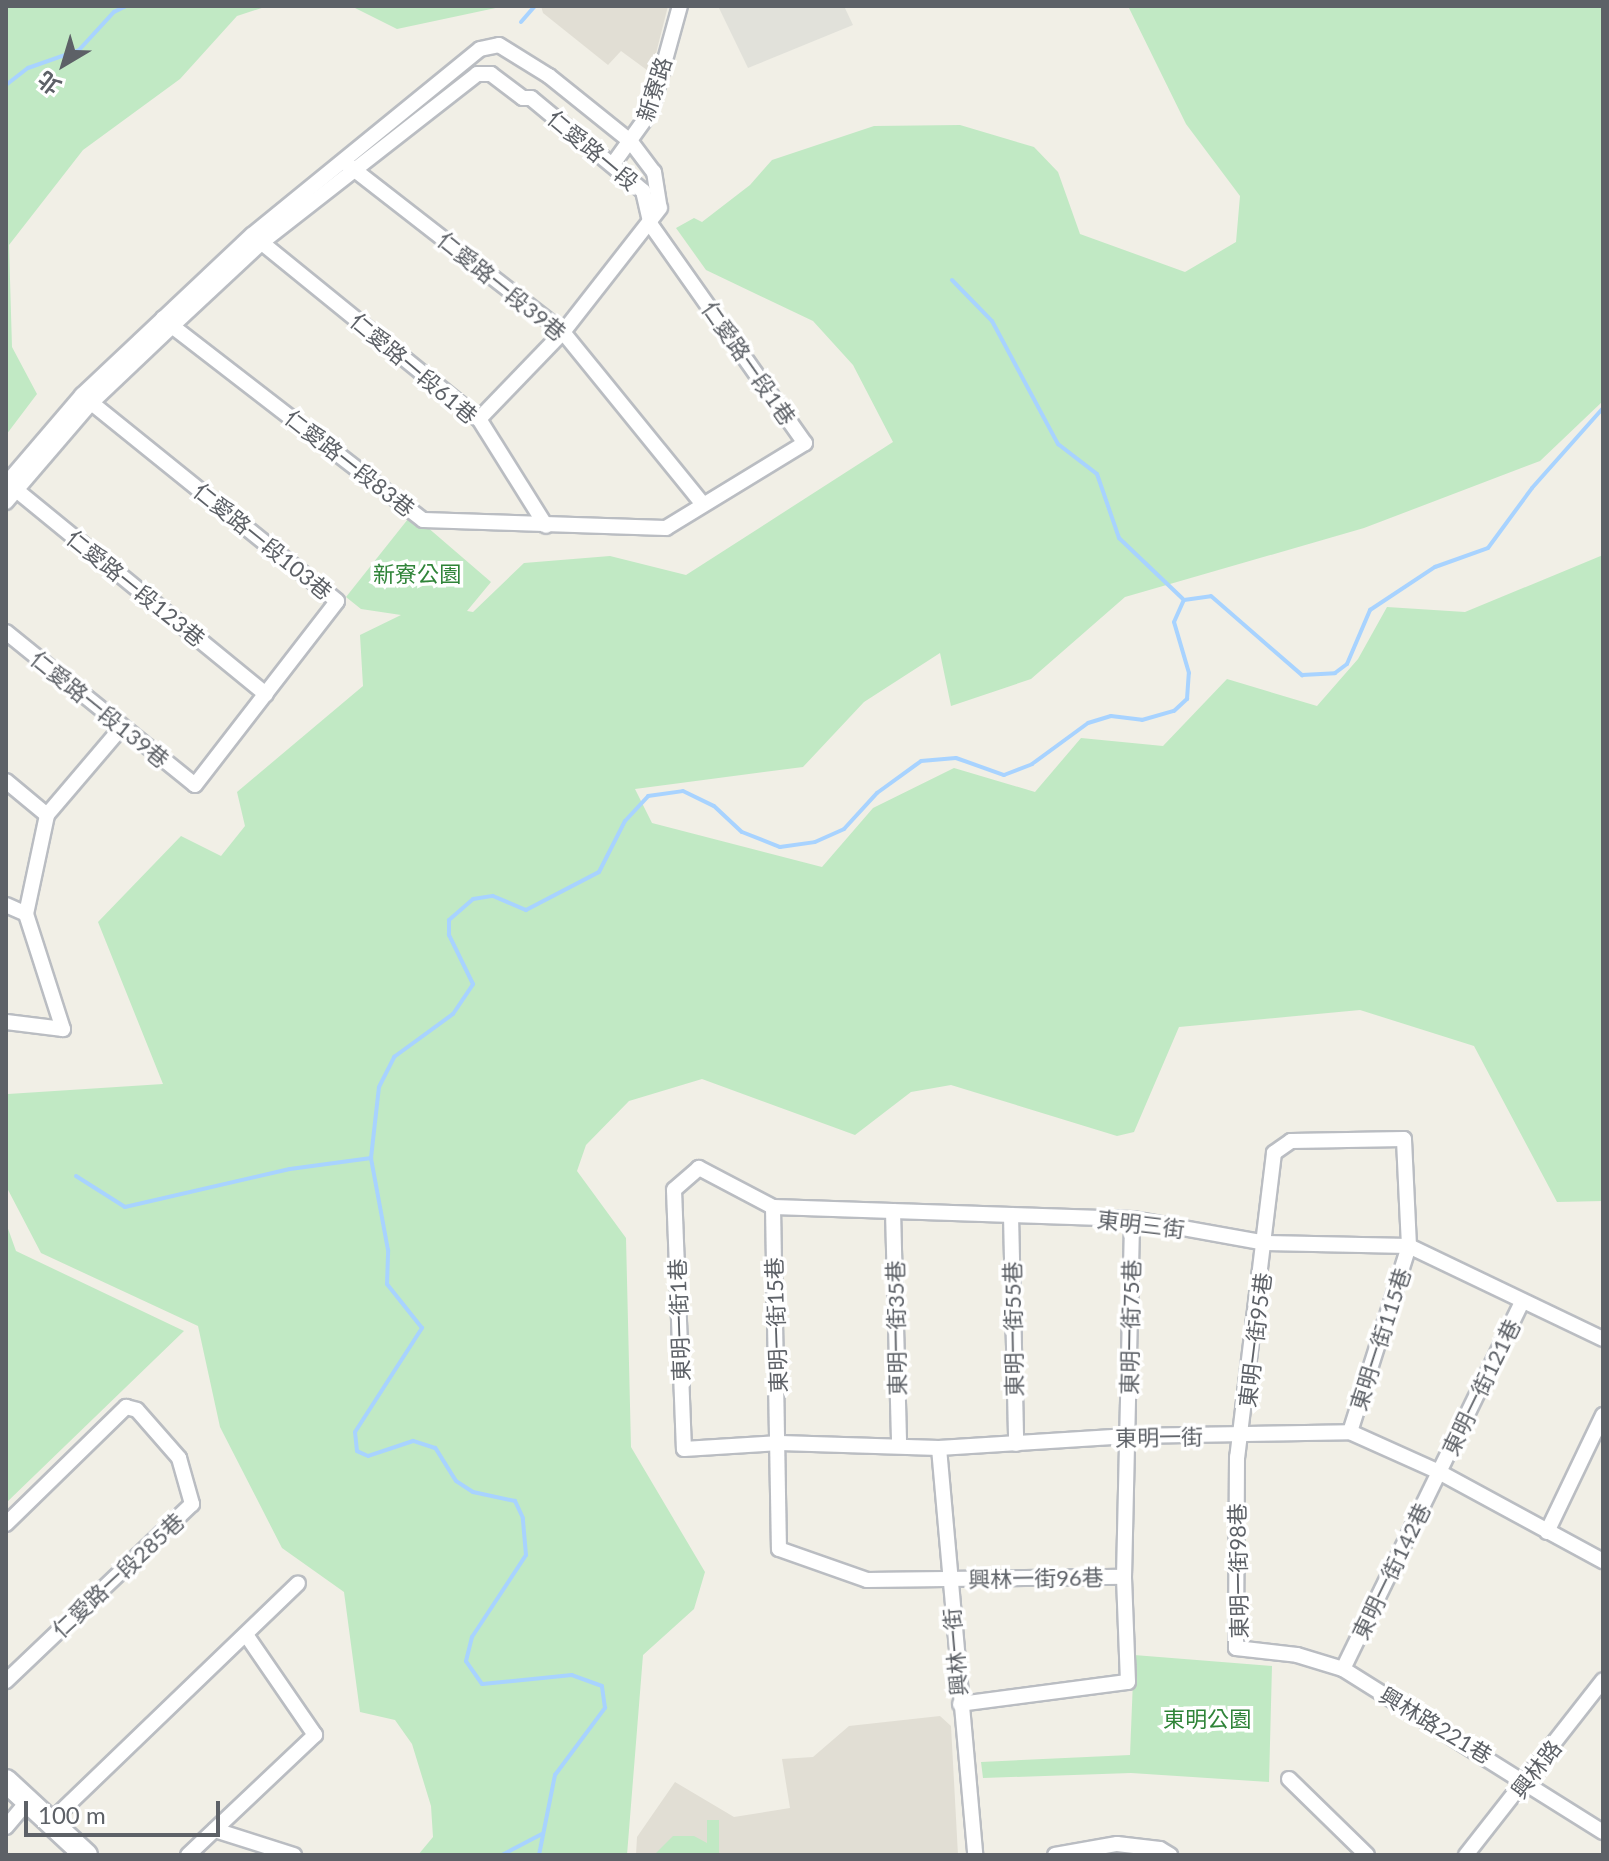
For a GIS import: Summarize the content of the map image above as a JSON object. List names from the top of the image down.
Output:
{
  "streets": {
    "street": [
      "新寮路",
      "仁愛路一段",
      "仁愛路一段39巷",
      "仁愛路一段1巷",
      "仁愛路一段61巷",
      "仁愛路一段83巷",
      "仁愛路一段103巷",
      "仁愛路一段123巷",
      "仁愛路一段139巷",
      "東明三街",
      "東明一街1巷",
      "東明一街15巷",
      "東明一街75巷",
      "東明一街35巷",
      "東明一街55巷",
      "東明一街115巷",
      "東明一街95巷",
      "東明一街121巷",
      "東明一街",
      "東明一街98巷",
      "東明一街142巷",
      "仁愛路一段285巷",
      "興林一街96巷",
      "興林一街",
      "興林路221巷",
      "興林路"
    ]
  },
  "crossings": [
    ["新寮路", "仁愛路一段"],
    ["仁愛路一段", "仁愛路一段39巷"],
    ["仁愛路一段", "仁愛路一段1巷"],
    ["仁愛路一段", "仁愛路一段61巷"],
    ["仁愛路一段", "仁愛路一段83巷"],
    ["仁愛路一段", "仁愛路一段103巷"],
    ["仁愛路一段", "仁愛路一段123巷"],
    ["仁愛路一段39巷", "仁愛路一段1巷"],
    ["仁愛路一段39巷", "仁愛路一段83巷"],
    ["仁愛路一段1巷", "仁愛路一段83巷"],
    ["仁愛路一段61巷", "仁愛路一段83巷"],
    ["仁愛路一段103巷", "仁愛路一段123巷"],
    ["仁愛路一段103巷", "仁愛路一段139巷"],
    ["東明三街", "東明一街1巷"],
    ["東明三街", "東明一街15巷"],
    ["東明三街", "東明一街75巷"],
    ["東明三街", "東明一街35巷"],
    ["東明三街", "東明一街55巷"],
    ["東明三街", "東明一街115巷"],
    ["東明三街", "東明一街95巷"],
    ["東明三街", "東明一街121巷"],
    ["東明一街1巷", "東明一街"],
    ["東明一街15巷", "東明一街"],
    ["東明一街15巷", "興林一街96巷"],
    ["東明一街15巷", "興林一街"],
    ["東明一街75巷", "東明一街"],
    ["東明一街75巷", "興林一街96巷"],
    ["東明一街75巷", "興林一街"],
    ["東明一街35巷", "東明一街"],
    ["東明一街55巷", "東明一街"],
    ["東明一街115巷", "東明一街95巷"],
    ["東明一街115巷", "東明一街"],
    ["東明一街95巷", "東明一街"],
    ["東明一街95巷", "東明一街98巷"],
    ["東明一街121巷", "東明一街"],
    ["東明一街121巷", "東明一街142巷"],
    ["東明一街", "東明一街98巷"],
    ["東明一街", "東明一街142巷"],
    ["東明一街", "興林一街"],
    ["東明一街98巷", "東明一街142巷"],
    ["東明一街98巷", "興林路221巷"],
    ["東明一街142巷", "興林路221巷"],
    ["興林一街96巷", "興林一街"],
    ["興林路221巷", "興林路"]
  ],
  "parks": ["新寮公園", "東明公園"],
  "scale_bar": "100 m",
  "north": "bottom left"
}
